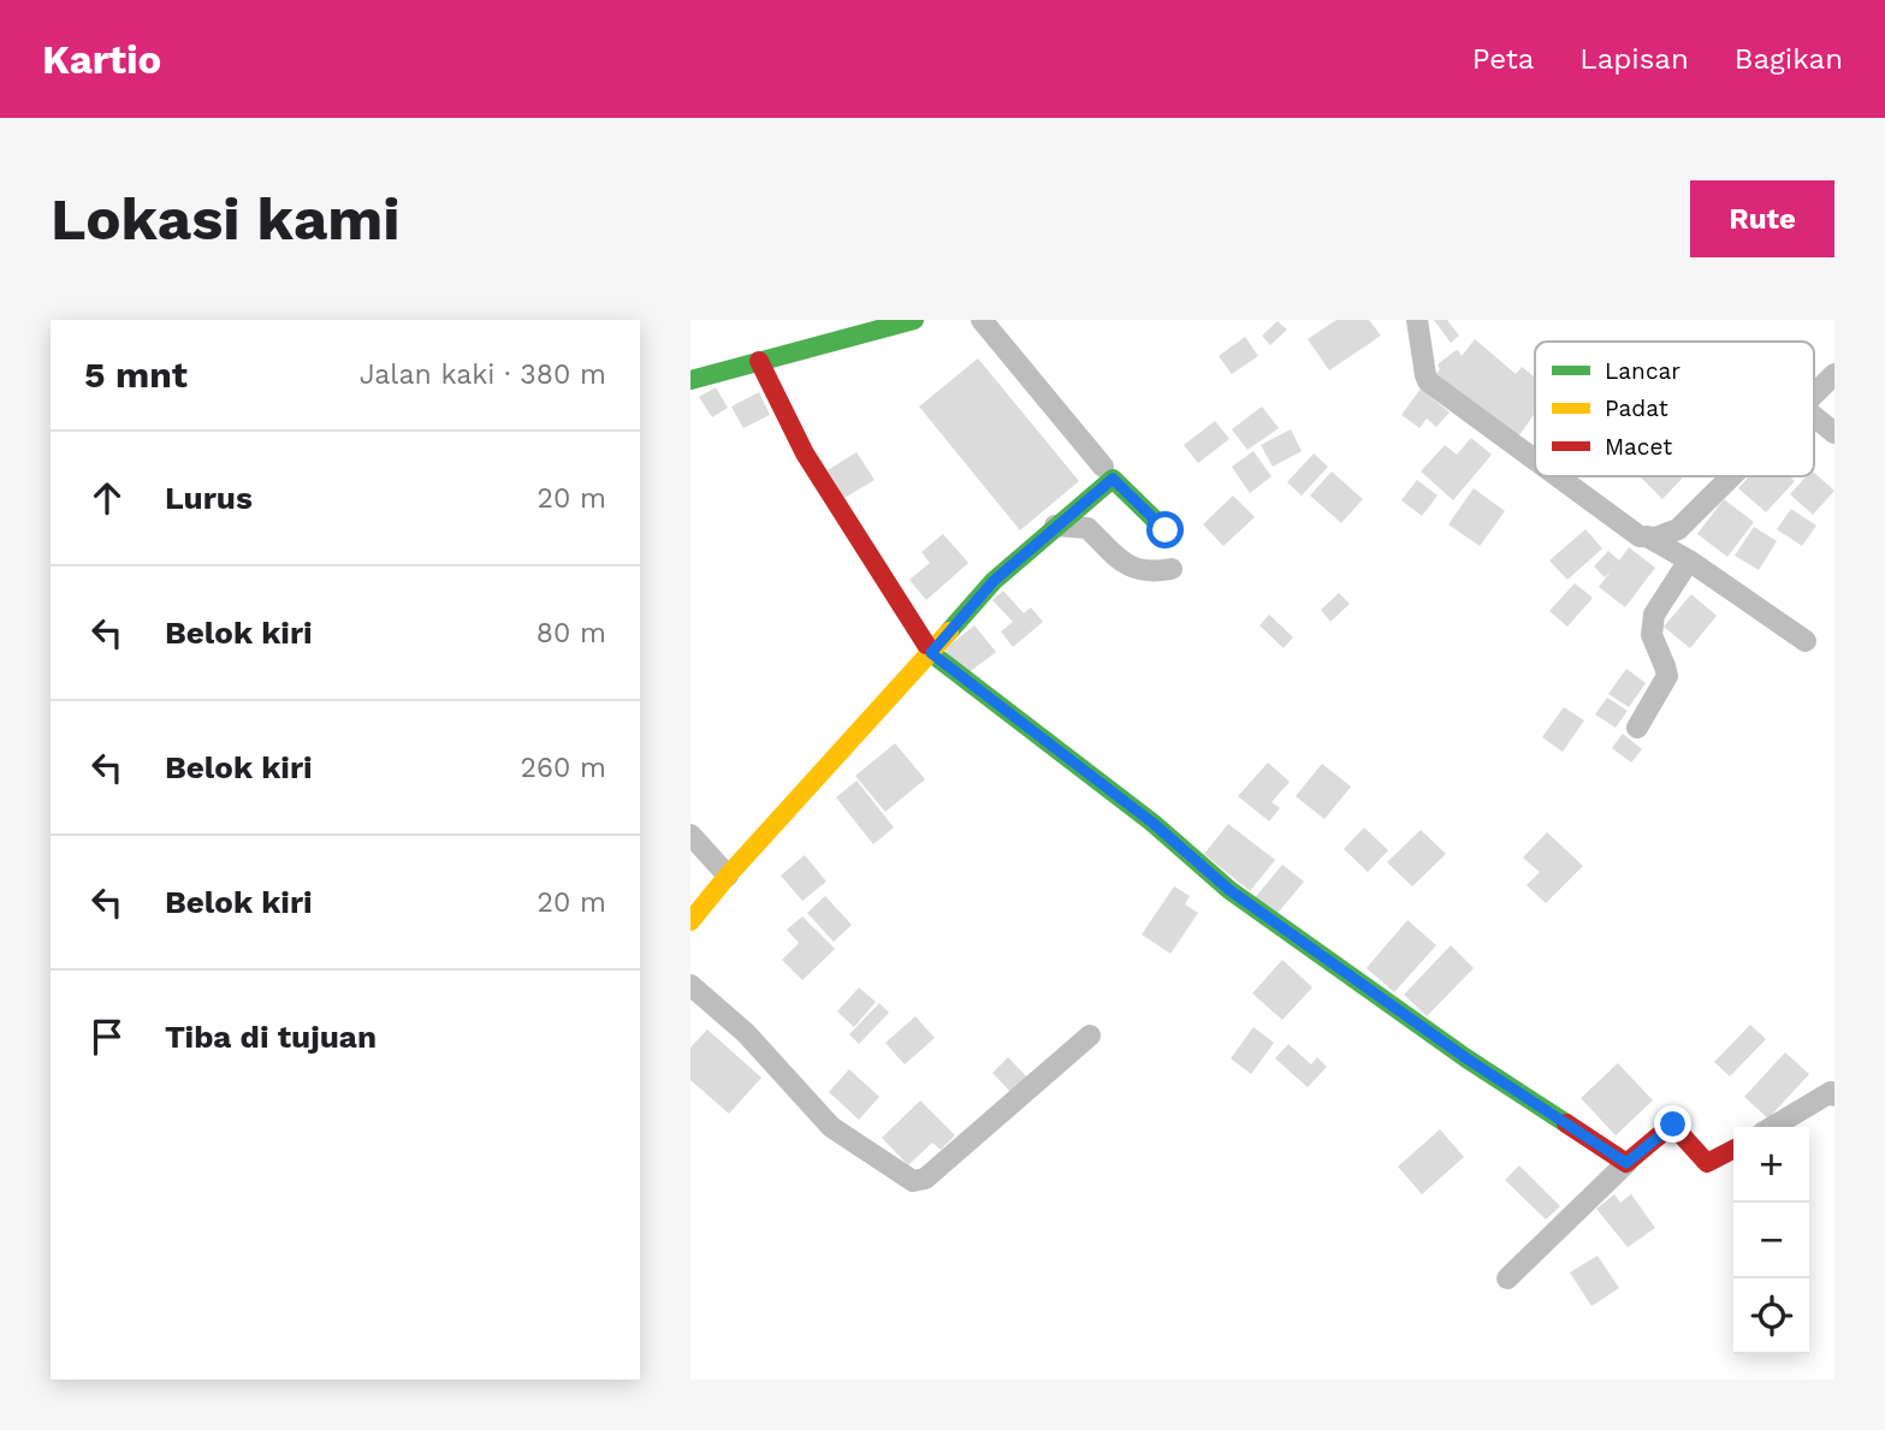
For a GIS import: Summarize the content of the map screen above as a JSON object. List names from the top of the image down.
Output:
{
  "legend": ["Lancar", "Padat", "Macet"],
  "page": {
    "header": "Kartio",
    "nav": ["Peta", "Lapisan", "Bagikan"],
    "buttons": "Rute",
    "title": "Lokasi kami",
    "heading": ["5 mnt", "Jalan kaki · 380 m"],
    "list": [
      ["Lurus", "20 m"],
      ["Belok kiri", "80 m"],
      ["Belok kiri", "260 m"],
      ["Belok kiri", "20 m"],
      "Tiba di tujuan"
    ],
    "map_buttons": ["+", "−"]
  }
}
